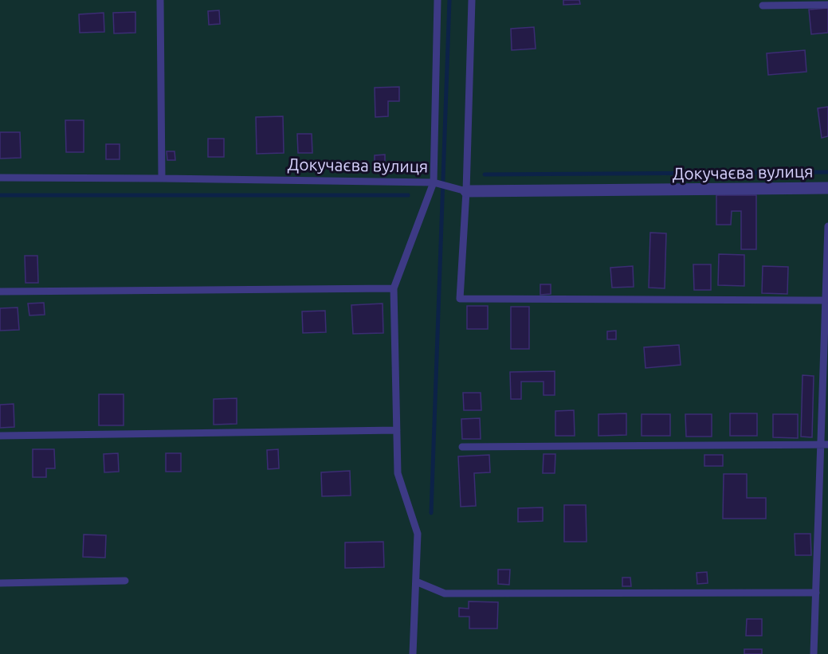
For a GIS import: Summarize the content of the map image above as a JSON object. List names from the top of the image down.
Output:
{
  "streets": {
    "street": ["Докучаєва вулиця"]
  }
}
